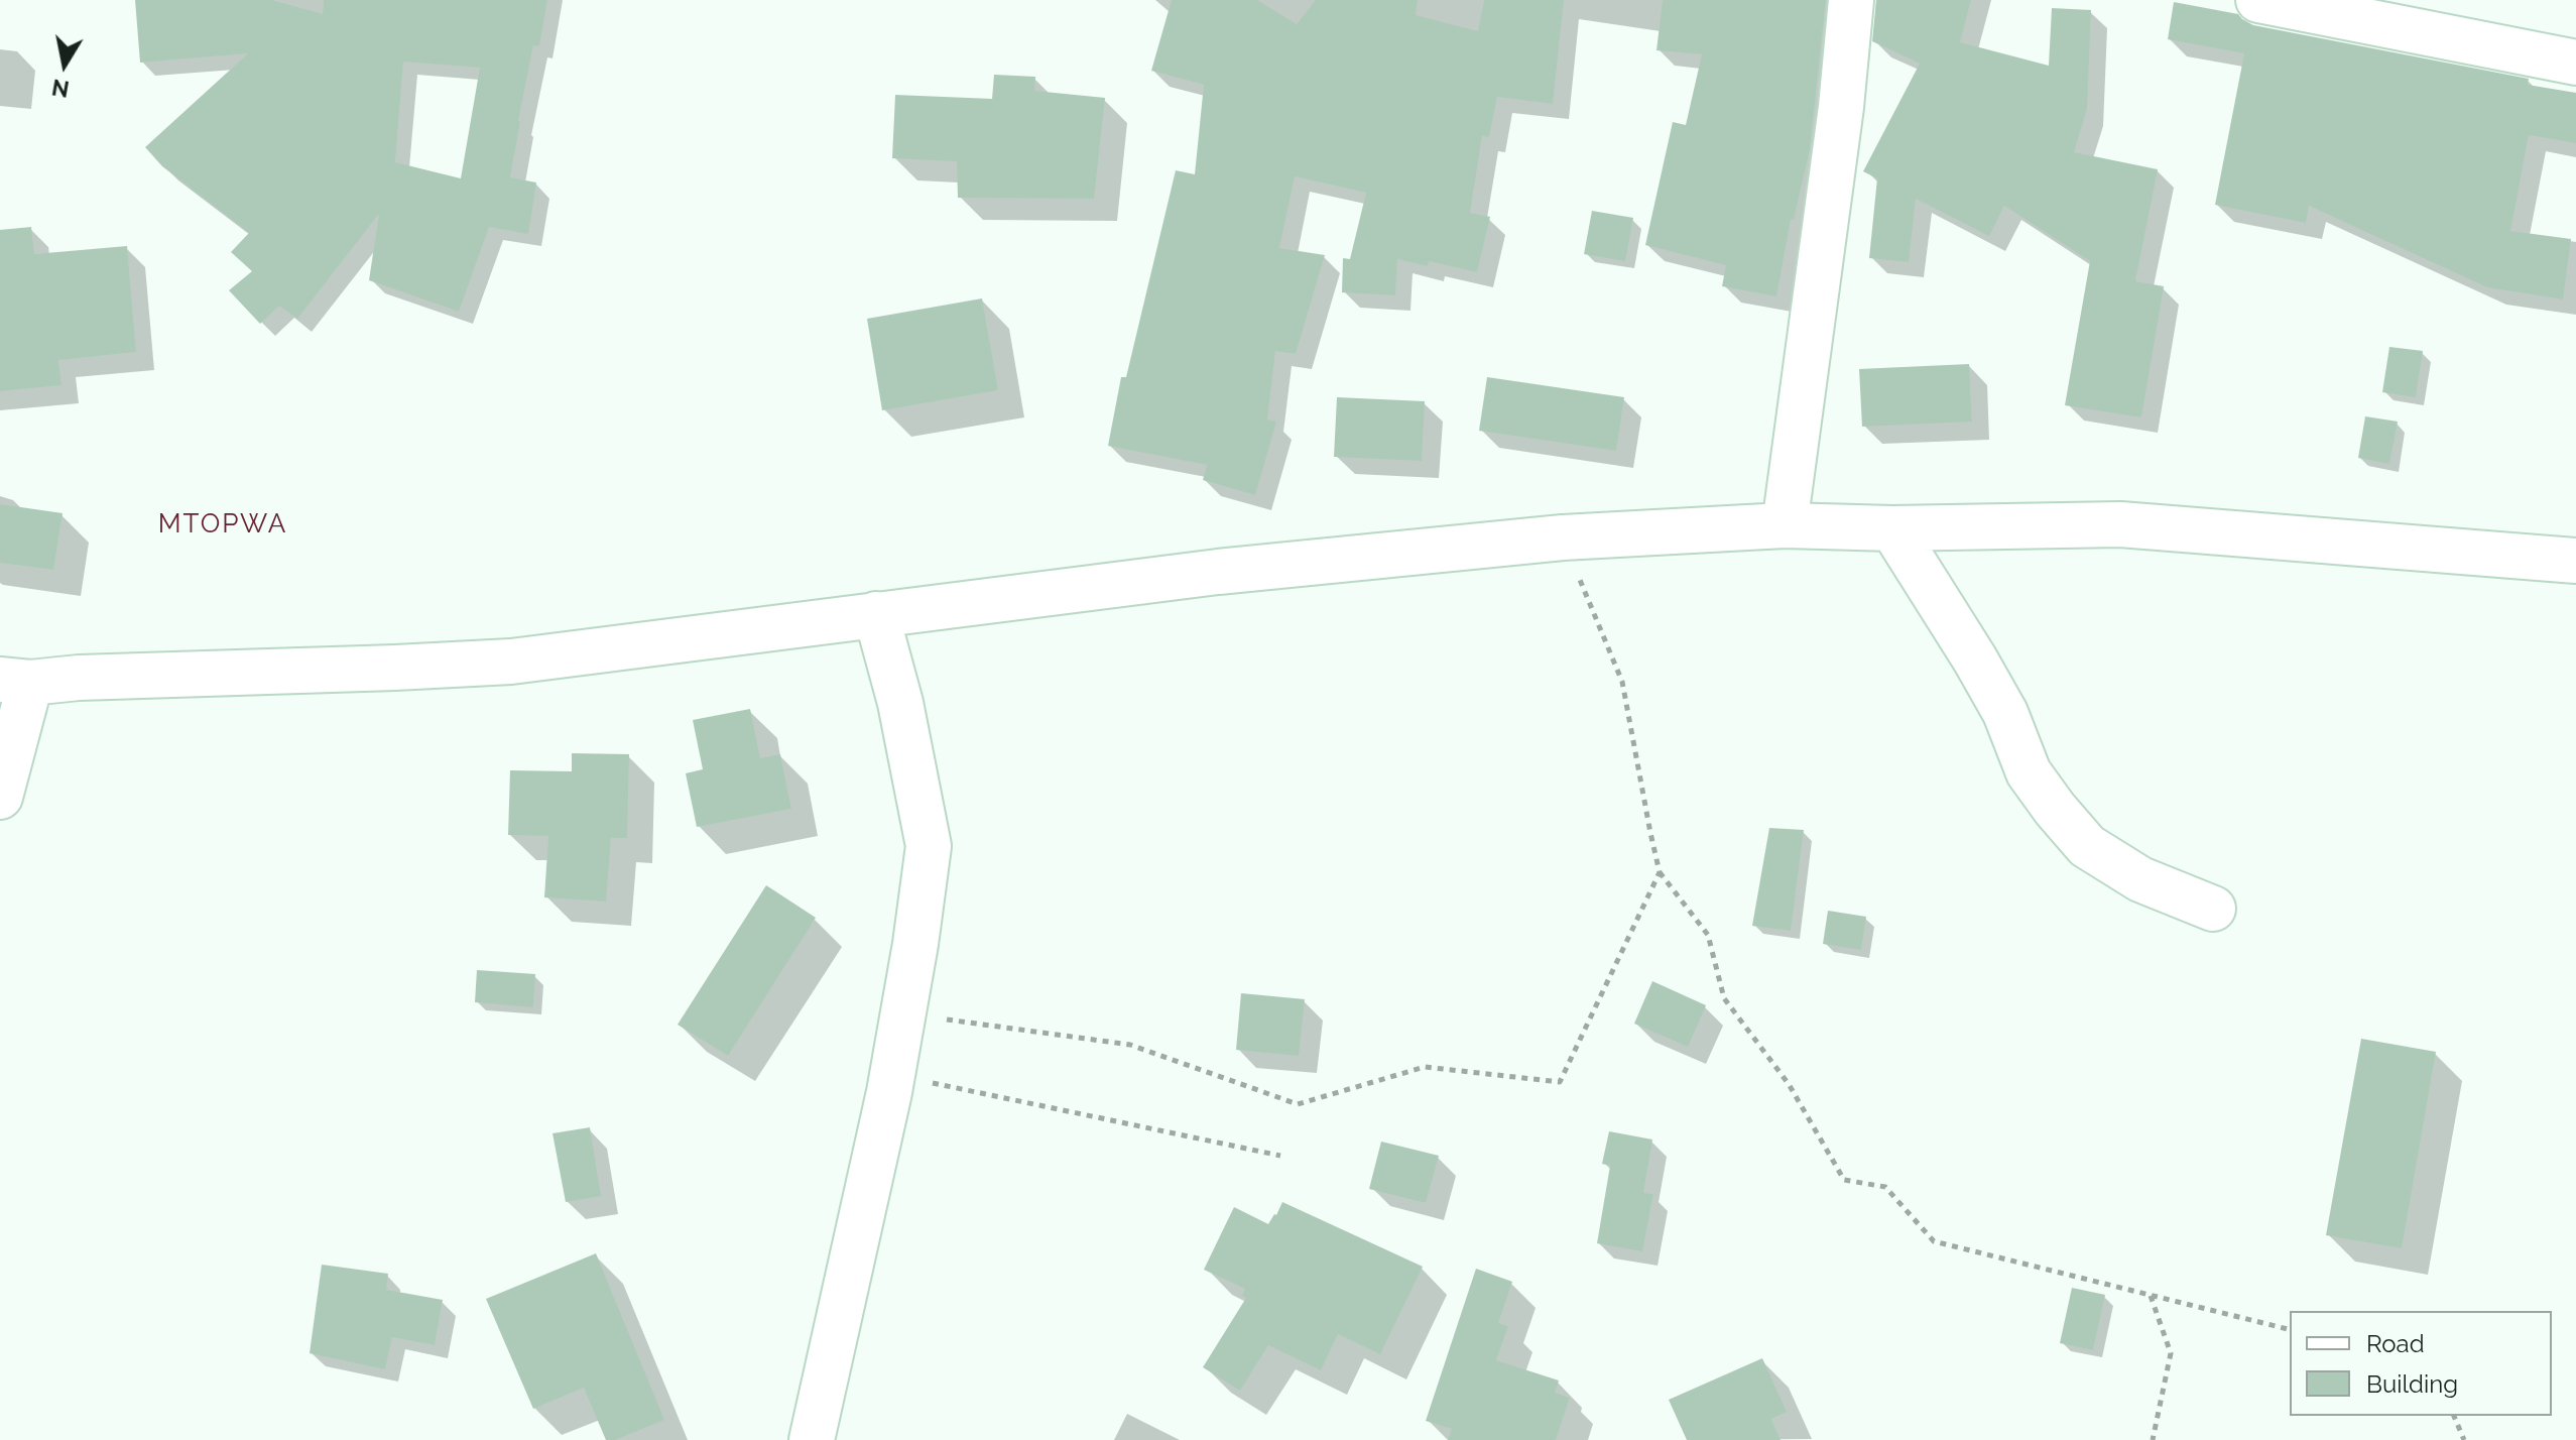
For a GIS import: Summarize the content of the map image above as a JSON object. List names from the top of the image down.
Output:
{
  "districts": ["MTOPWA"],
  "legend": ["Road", "Building"],
  "north": "bottom"
}
